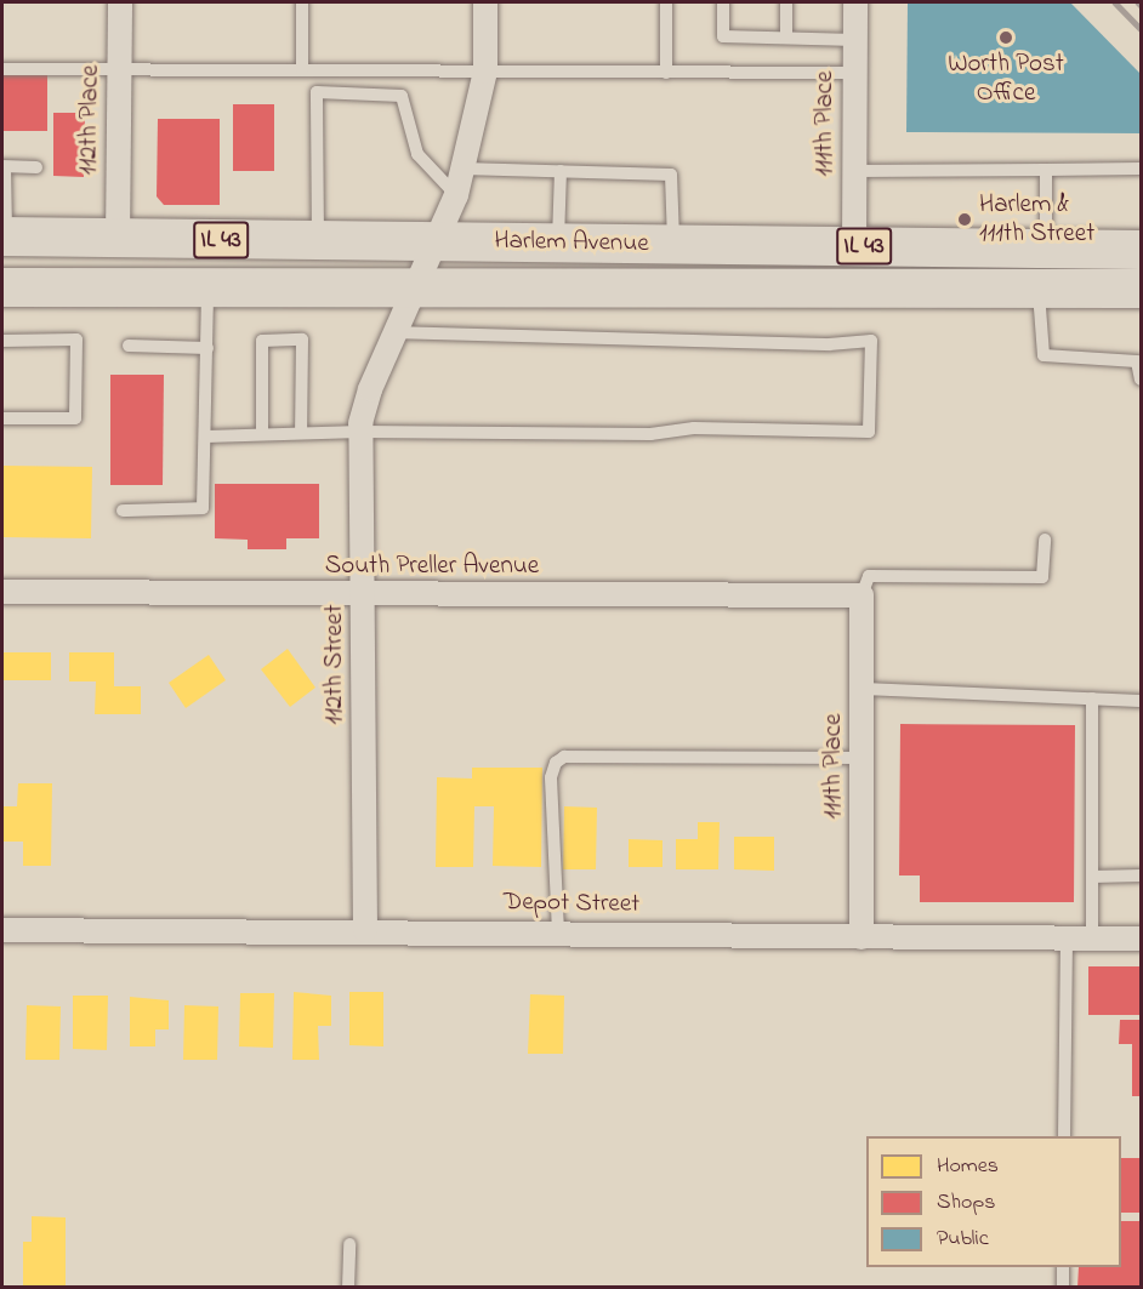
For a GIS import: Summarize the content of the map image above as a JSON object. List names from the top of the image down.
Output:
{
  "streets": {
    "main road": ["IL 43", "Harlem Avenue"],
    "street": [
      "112th Place",
      "111th Place",
      "South Preller Avenue",
      "112th Street",
      "Depot Street"
    ]
  },
  "crossings": [
    ["112th Place", "Harlem Avenue"],
    ["111th Place", "Harlem Avenue"],
    ["111th Place", "South Preller Avenue"],
    ["111th Place", "Depot Street"],
    ["Harlem Avenue", "112th Street"],
    ["South Preller Avenue", "112th Street"],
    ["112th Street", "Depot Street"]
  ],
  "places": ["Worth Post Office", "Harlem & 111th Street"],
  "legend": ["Homes", "Shops", "Public"]
}
